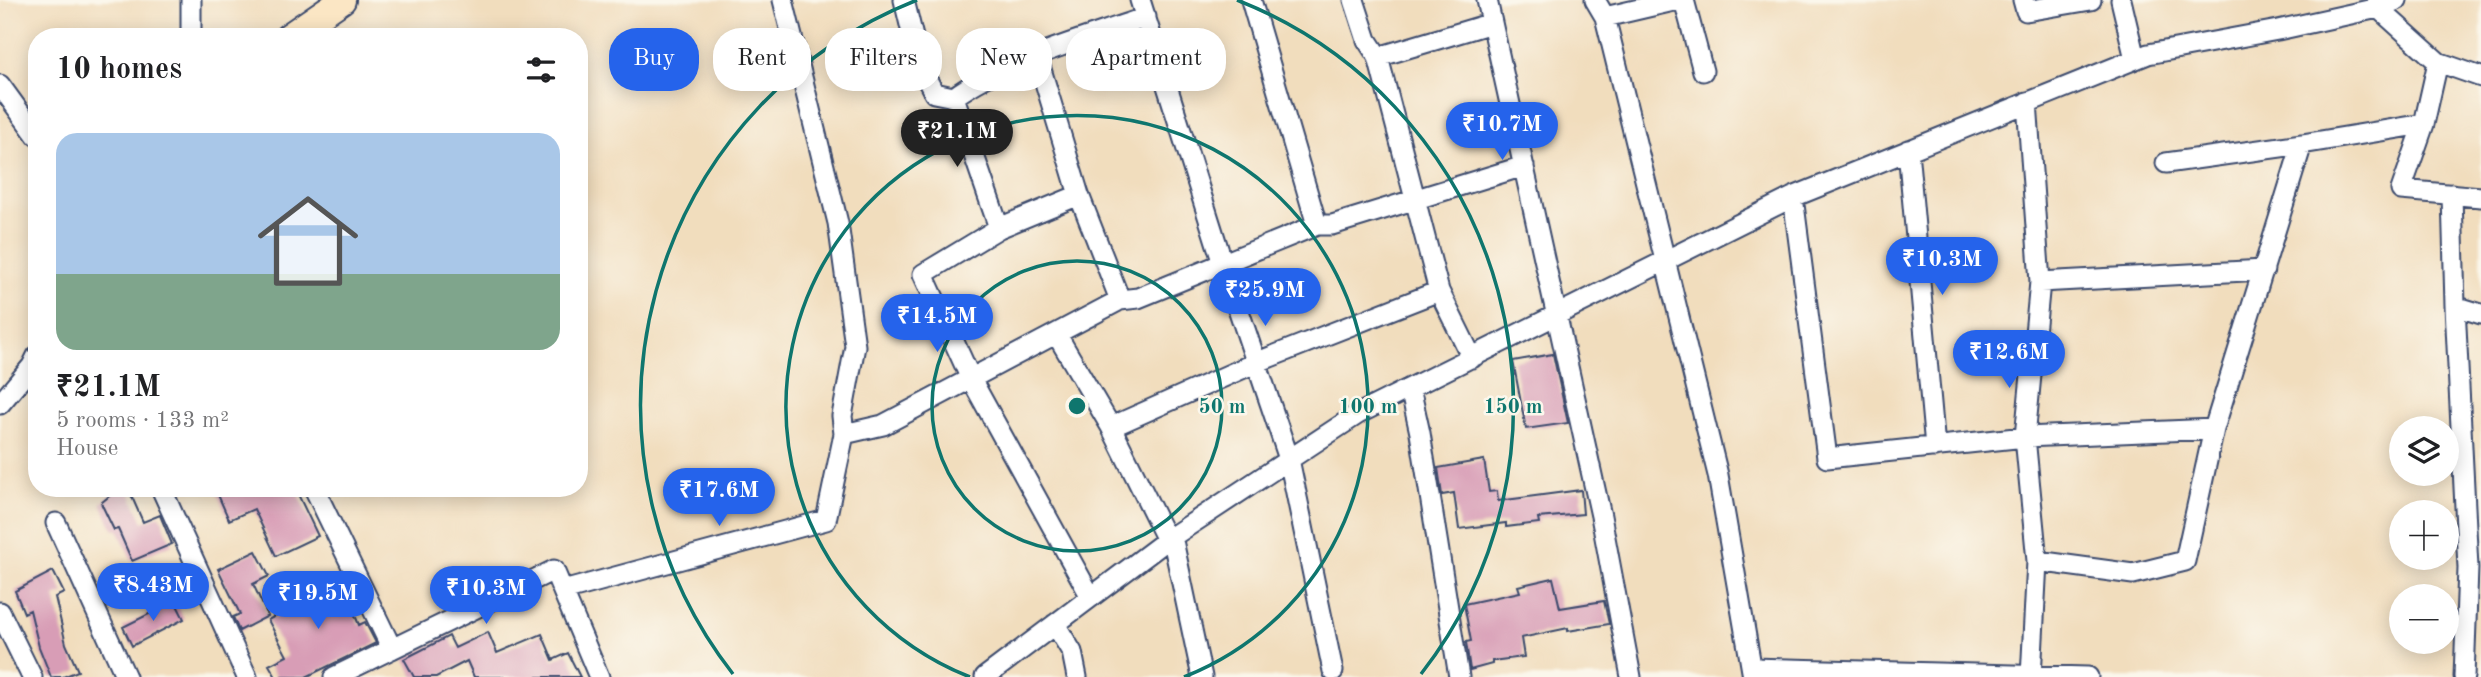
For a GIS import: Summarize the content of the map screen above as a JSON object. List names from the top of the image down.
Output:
{
  "page": {
    "chip": [
      "Buy",
      "Rent",
      "Filters",
      "New",
      "Apartment"
    ],
    "heading": "10 homes",
    "price": [
      "₹10.7M",
      "₹21.1M",
      "₹10.3M",
      "₹25.9M",
      "₹14.5M",
      "₹12.6M",
      "₹17.6M",
      "₹8.43M",
      "₹10.3M",
      "₹19.5M"
    ],
    "list": [
      {
        "name": "₹21.1M",
        "note": "5 rooms · 133 m² · House"
      }
    ],
    "map_buttons": ["+", "−"]
  },
  "rings": ["50 m", "100 m", "150 m"]
}
